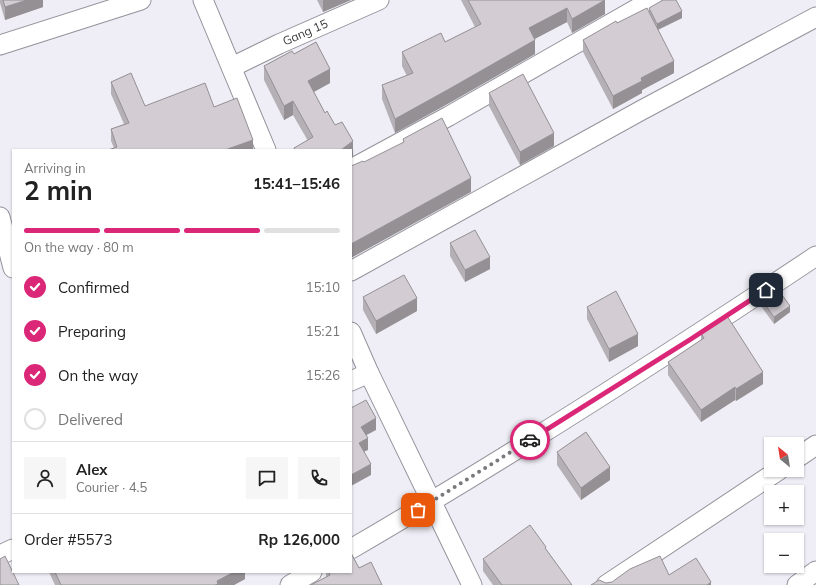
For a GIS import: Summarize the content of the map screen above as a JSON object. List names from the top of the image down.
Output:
{
  "streets": {
    "street": ["Gang 15"]
  },
  "north": "top left",
  "page": {
    "heading": ["2 min", "Arriving in", "15:41–15:46"],
    "panel": [
      "Alex",
      "Courier · 4.5",
      "Order #5573",
      "Rp 126,000"
    ],
    "bar": "On the way · 80 m",
    "list": [
      ["Confirmed", "15:10"],
      ["Preparing", "15:21"],
      ["On the way", "15:26"],
      "Delivered"
    ],
    "map_buttons": ["+", "−"]
  }
}
